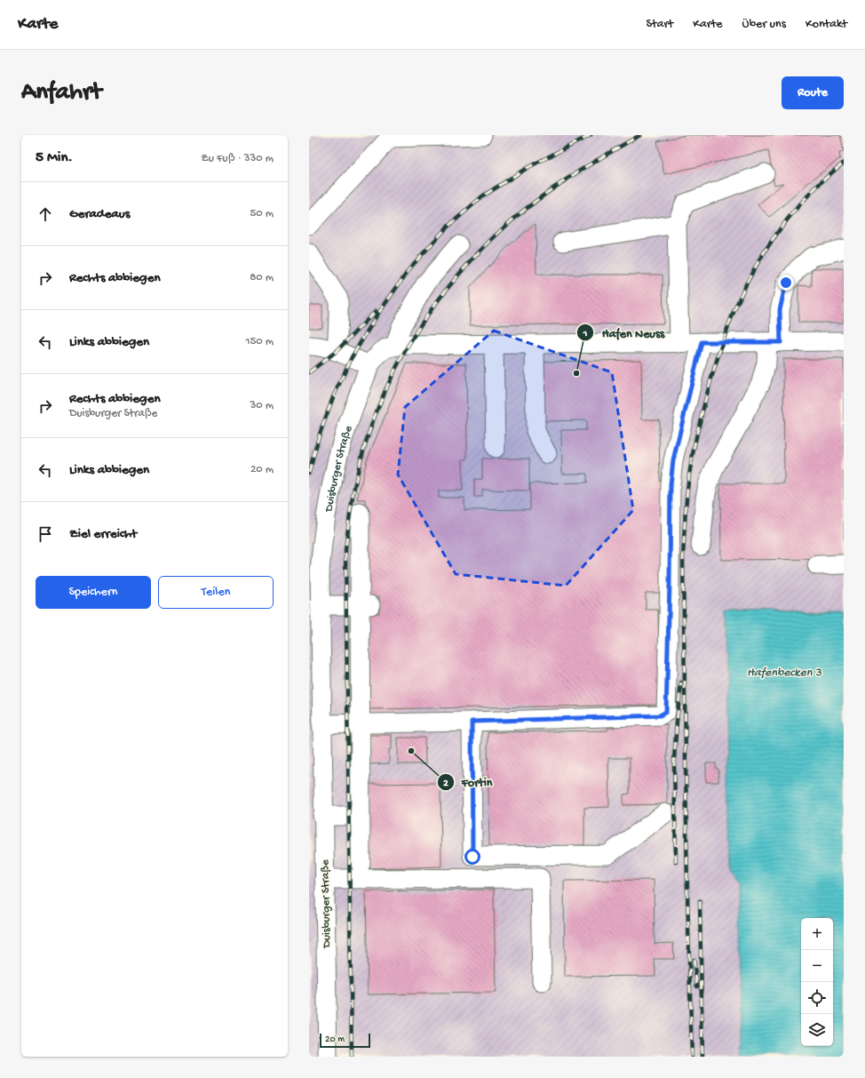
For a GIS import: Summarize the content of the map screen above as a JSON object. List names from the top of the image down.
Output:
{
  "streets": {
    "street": ["Duisburger Straße"]
  },
  "water": ["Hafenbecken 3"],
  "places": ["Hafen Neuss", "Fortin"],
  "scale_bar": "20 m",
  "page": {
    "header": "Karte",
    "nav": [
      "Start",
      "Karte",
      "Über uns",
      "Kontakt"
    ],
    "buttons": [
      "Route",
      ["Speichern", "Teilen"]
    ],
    "title": "Anfahrt",
    "heading": ["5 Min.", "Zu Fuß · 330 m"],
    "list": [
      ["Geradeaus", "50 m"],
      ["Rechts abbiegen", "80 m"],
      ["Links abbiegen", "150 m"],
      ["Rechts abbiegen", "Duisburger Straße", "30 m"],
      ["Links abbiegen", "20 m"],
      "Ziel erreicht"
    ],
    "map_buttons": ["+", "−"],
    "scale": "20 m"
  }
}
